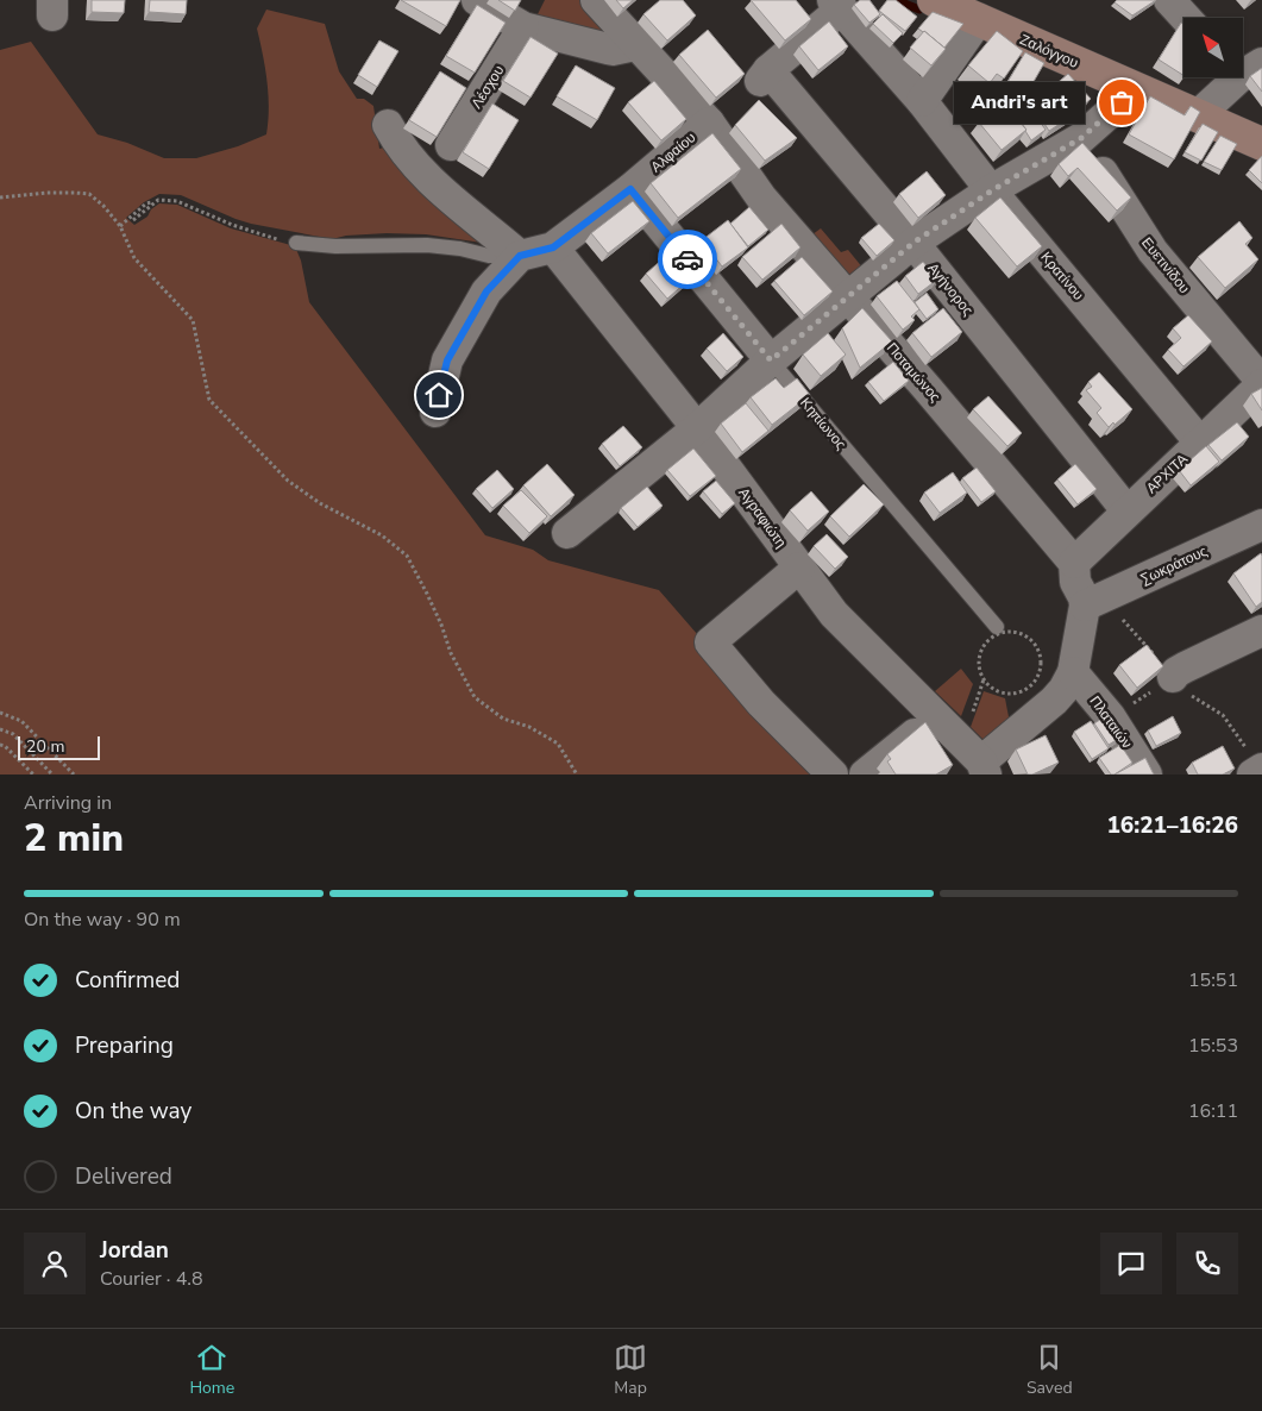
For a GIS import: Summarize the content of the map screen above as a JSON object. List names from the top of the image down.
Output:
{
  "streets": {
    "street": [
      "Ζαλόγγου",
      "Λέσχου",
      "Αλφαίου",
      "Ευετινίδου",
      "Κρατίνου",
      "Αγήνορος",
      "Ποταμώνος",
      "Κηπίωνος",
      "ΑΡΧΙΤΑ",
      "Αγραφιώτη",
      "Σωκράτους",
      "Πλαταιών"
    ]
  },
  "crossings": [
    ["Αλφαίου", "Ποταμώνος"],
    ["Αλφαίου", "Κηπίωνος"],
    ["Αλφαίου", "Αγραφιώτη"],
    ["Ευετινίδου", "ΑΡΧΙΤΑ"],
    ["Κρατίνου", "Αγήνορος"],
    ["Κρατίνου", "ΑΡΧΙΤΑ"],
    ["Αγήνορος", "ΑΡΧΙΤΑ"],
    ["Ποταμώνος", "ΑΡΧΙΤΑ"],
    ["Ποταμώνος", "Αγραφιώτη"],
    ["Ποταμώνος", "Σωκράτους"],
    ["Ποταμώνος", "Πλαταιών"]
  ],
  "places": ["Andri's art"],
  "scale_bar": "20 m",
  "north": "top left",
  "page": {
    "bubble": "Andri's art",
    "scale": "20 m",
    "heading": ["2 min", "Arriving in", "16:21–16:26"],
    "panel": ["Jordan", "Courier · 4.8"],
    "bar": "On the way · 90 m",
    "list": [
      ["Confirmed", "15:51"],
      ["Preparing", "15:53"],
      ["On the way", "16:11"],
      "Delivered"
    ],
    "tabs": ["Home", "Map", "Saved"]
  }
}
